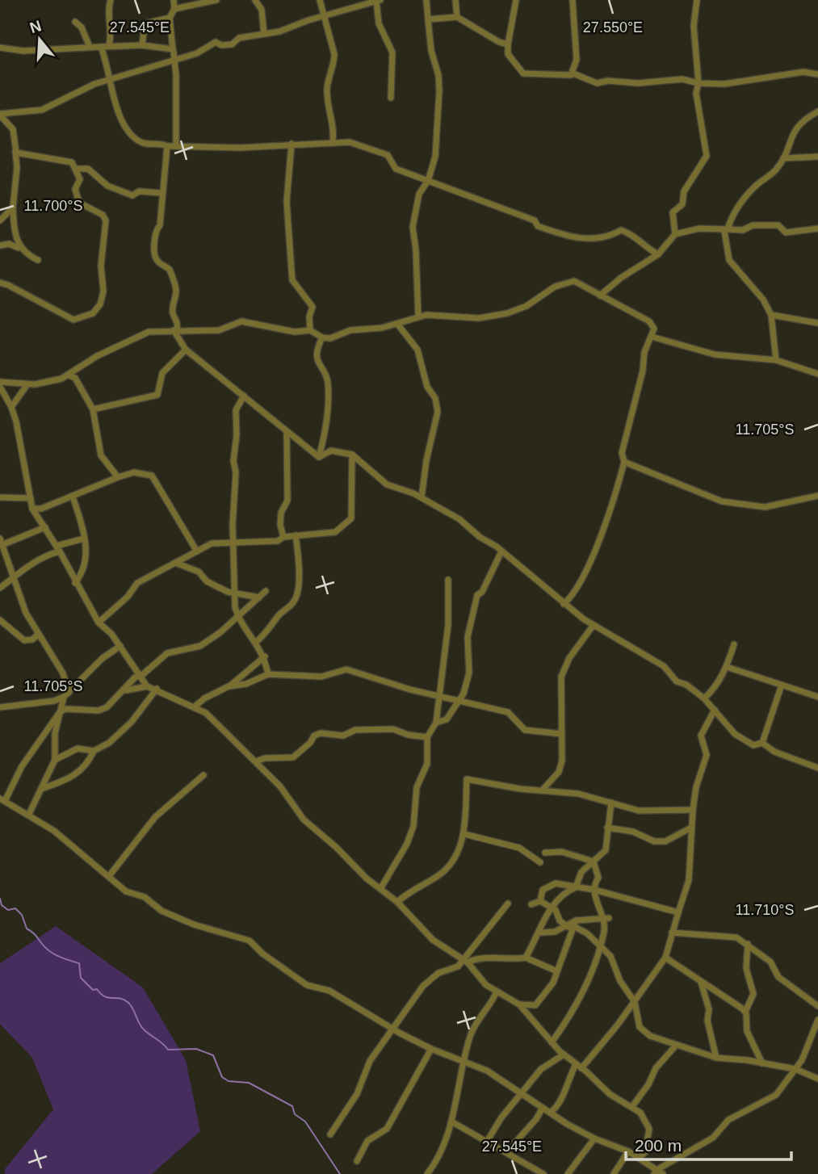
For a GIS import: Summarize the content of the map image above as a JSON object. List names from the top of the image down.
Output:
{
  "scale_bar": "200 m",
  "north": "top",
  "coordinates": [
    "27.545°E",
    "27.550°E",
    "11.700°S",
    "11.705°S",
    "11.710°S"
  ]
}
